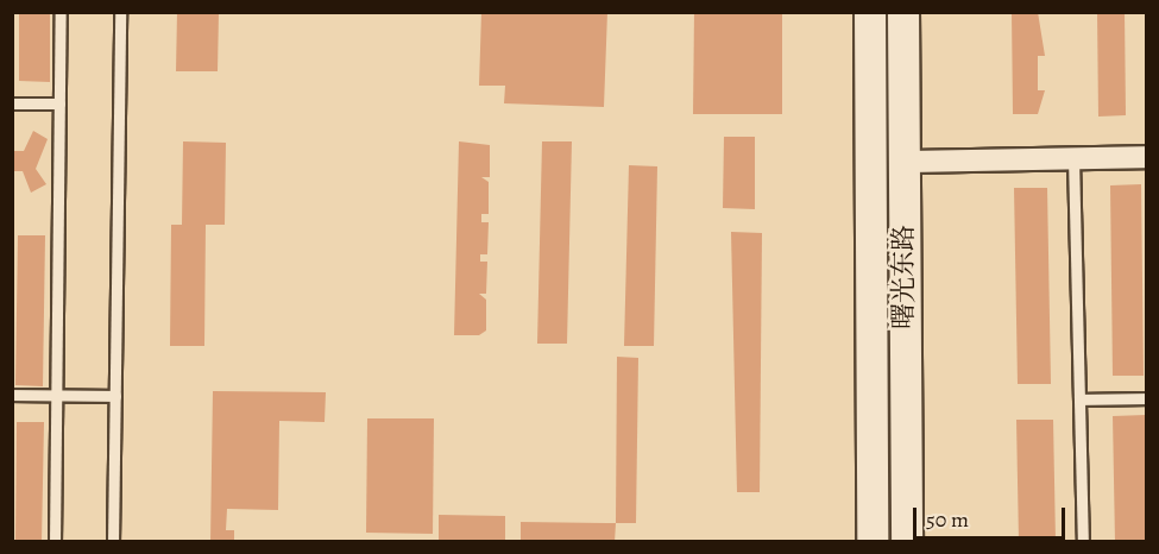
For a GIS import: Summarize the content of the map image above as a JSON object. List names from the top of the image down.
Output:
{
  "streets": {
    "main road": ["曙光东路"]
  },
  "scale_bar": "50 m"
}
